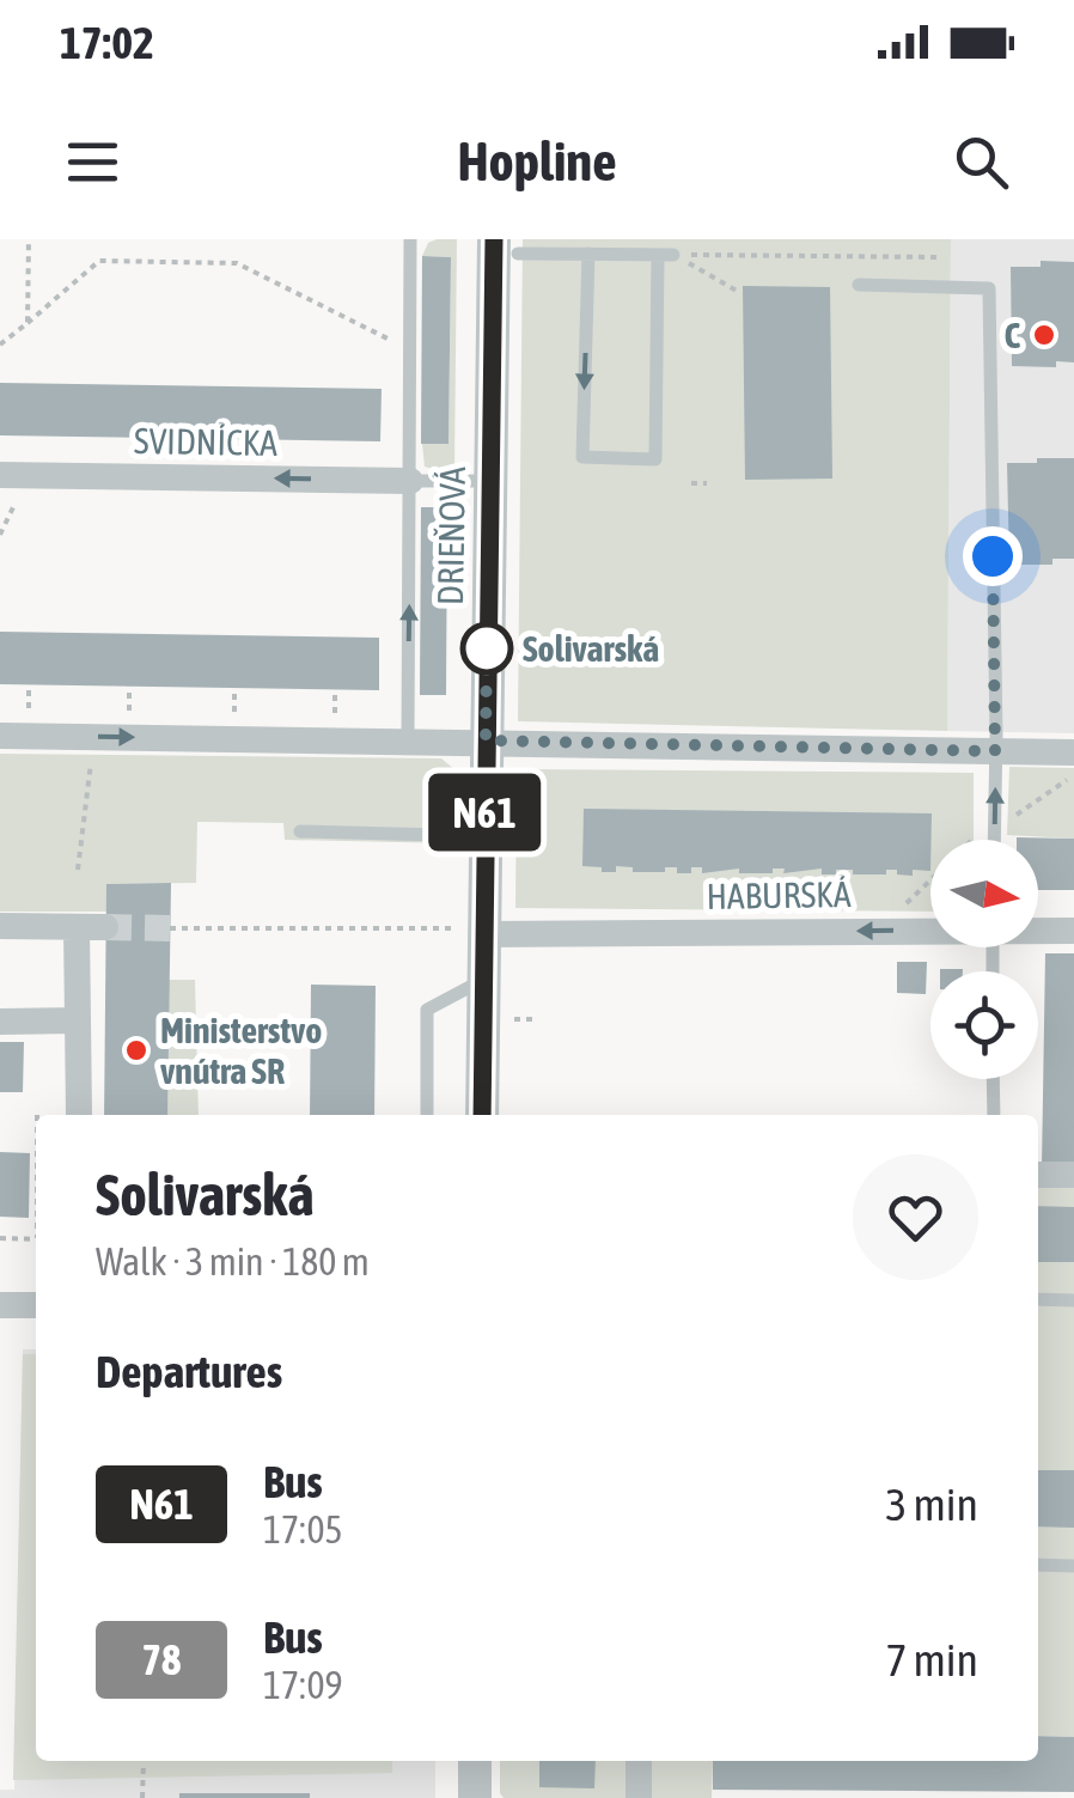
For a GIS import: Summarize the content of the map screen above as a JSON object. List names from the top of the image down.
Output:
{
  "streets": {
    "street": ["SVIDNÍCKA", "DRIEŇOVÁ", "HABURSKÁ"]
  },
  "crossings": [
    ["DRIEŇOVÁ", "HABURSKÁ"]
  ],
  "one_way": ["SVIDNÍCKA"],
  "places": ["C", "Solivarská", "Ministerstvo vnútra SR"],
  "lines": ["bus line N61"],
  "north": "right",
  "page": {
    "status": "17:02",
    "header": "Hopline",
    "on_map": "N61",
    "heading": [
      ["Solivarská", "Walk · 3 min · 180 m"],
      "Departures"
    ],
    "list": [
      {
        "mark": "N61",
        "name": "Bus",
        "note": "17:05",
        "value": "3 min"
      },
      {
        "mark": "78",
        "name": "Bus",
        "note": "17:09",
        "value": "7 min"
      }
    ]
  }
}
